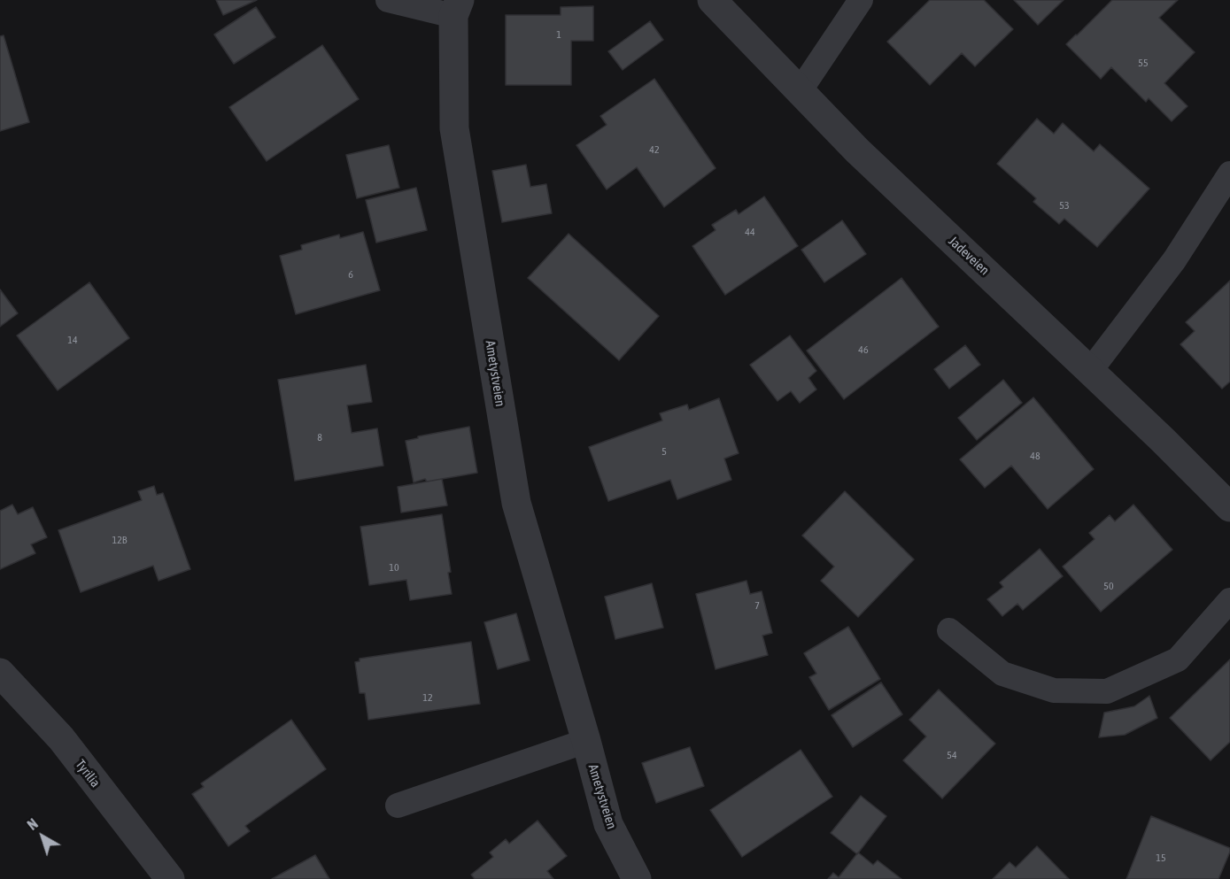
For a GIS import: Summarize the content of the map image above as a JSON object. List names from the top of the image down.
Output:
{
  "streets": {
    "street": ["Jadeveien", "Ametystveien", "Tyrilia"]
  },
  "house_numbers": [
    "1",
    "55",
    "42",
    "53",
    "44",
    "6",
    "14",
    "46",
    "8",
    "5",
    "48",
    "12B",
    "10",
    "50",
    "7",
    "12",
    "54",
    "15"
  ],
  "north": "top left"
}
